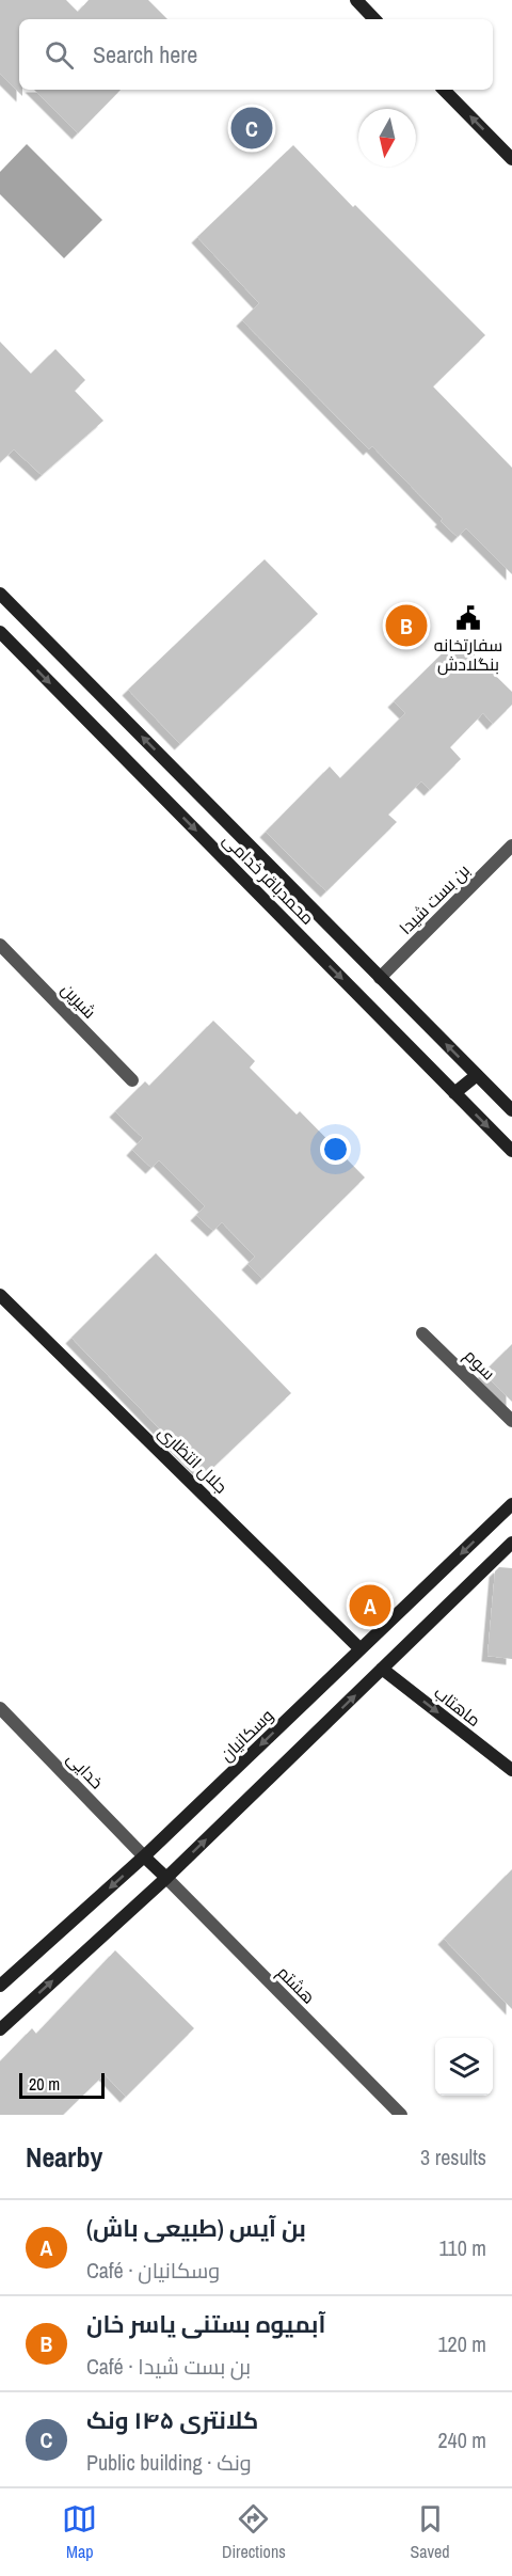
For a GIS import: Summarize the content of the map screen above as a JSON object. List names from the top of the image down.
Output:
{
  "streets": {
    "street": [
      "محمدباقر خدامی",
      "بن بست شیدا",
      "شیرین",
      "سوم",
      "جلال انتظاری",
      "ماهتاب",
      "وسکانیان",
      "خدایی",
      "هشتم"
    ]
  },
  "crossings": [
    ["محمدباقر خدامی", "بن بست شیدا"],
    ["جلال انتظاری", "وسکانیان"],
    ["وسکانیان", "خدایی"]
  ],
  "one_way": ["ماهتاب"],
  "places": {
    "public building": ["سفارتخانه بنگلادش"]
  },
  "scale_bar": "20 m",
  "north": "bottom",
  "page": {
    "search": "Search here",
    "pins": ["C", "B", "A"],
    "scale": "20 m",
    "heading": ["Nearby", "3 results"],
    "list": [
      {
        "mark": "A",
        "name": "بن آیس (طبیعی باش)",
        "note": "Café · وسکانیان",
        "value": "110 m"
      },
      {
        "mark": "B",
        "name": "آبمیوه بستنی یاسر خان",
        "note": "Café · بن بست شیدا",
        "value": "120 m"
      },
      {
        "mark": "C",
        "name": "کلانتری ۱۴۵ ونک",
        "note": "Public building · ونک",
        "value": "240 m"
      }
    ],
    "nav": ["Map", "Directions", "Saved"]
  }
}
